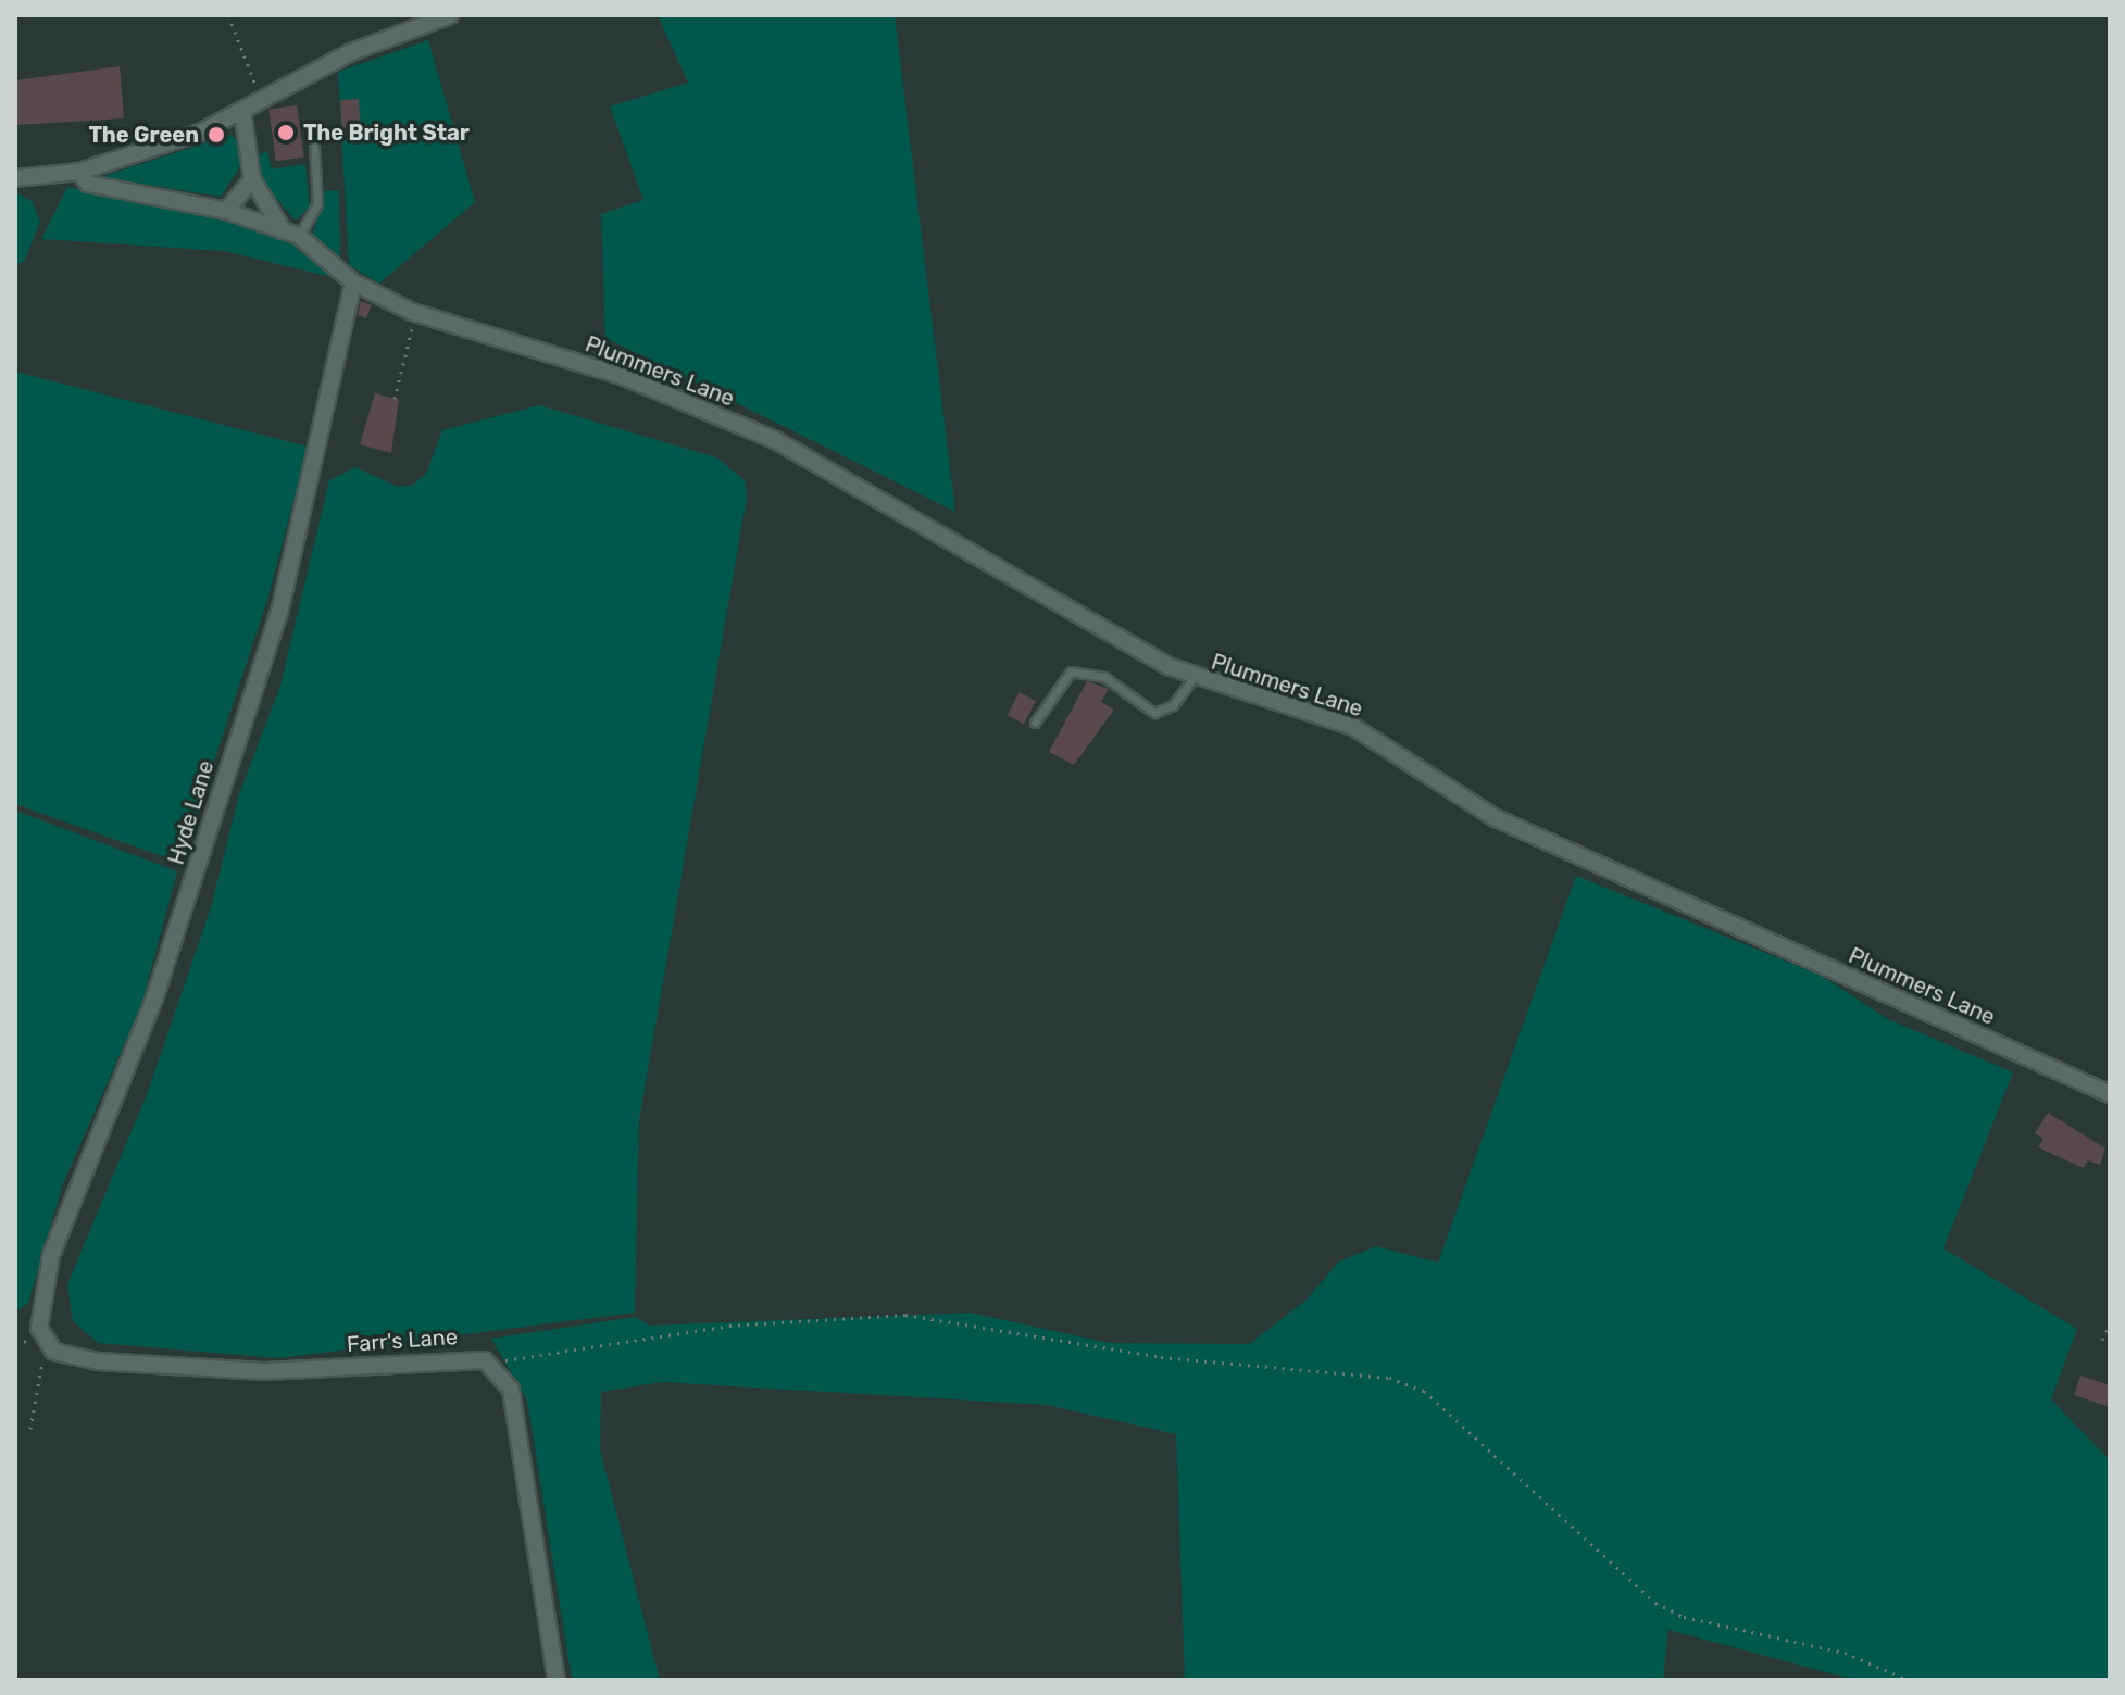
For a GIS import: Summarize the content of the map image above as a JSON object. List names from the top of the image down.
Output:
{
  "streets": {
    "street": ["Plummers Lane", "Hyde Lane", "Farr's Lane"]
  },
  "crossings": [
    ["Plummers Lane", "Hyde Lane"],
    ["Hyde Lane", "Farr's Lane"]
  ],
  "places": ["The Bright Star", "The Green"]
}
